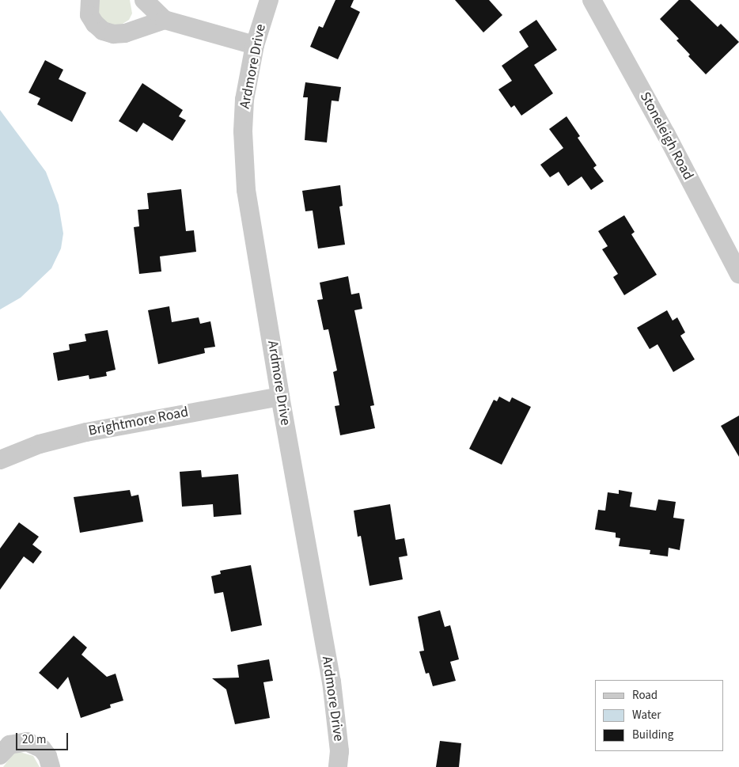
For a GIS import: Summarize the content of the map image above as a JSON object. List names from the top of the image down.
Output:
{
  "streets": {
    "street": ["Ardmore Drive", "Stoneleigh Road", "Brightmore Road"]
  },
  "crossings": [
    ["Ardmore Drive", "Brightmore Road"]
  ],
  "legend": ["Road", "Water", "Building"],
  "scale_bar": "20 m"
}
